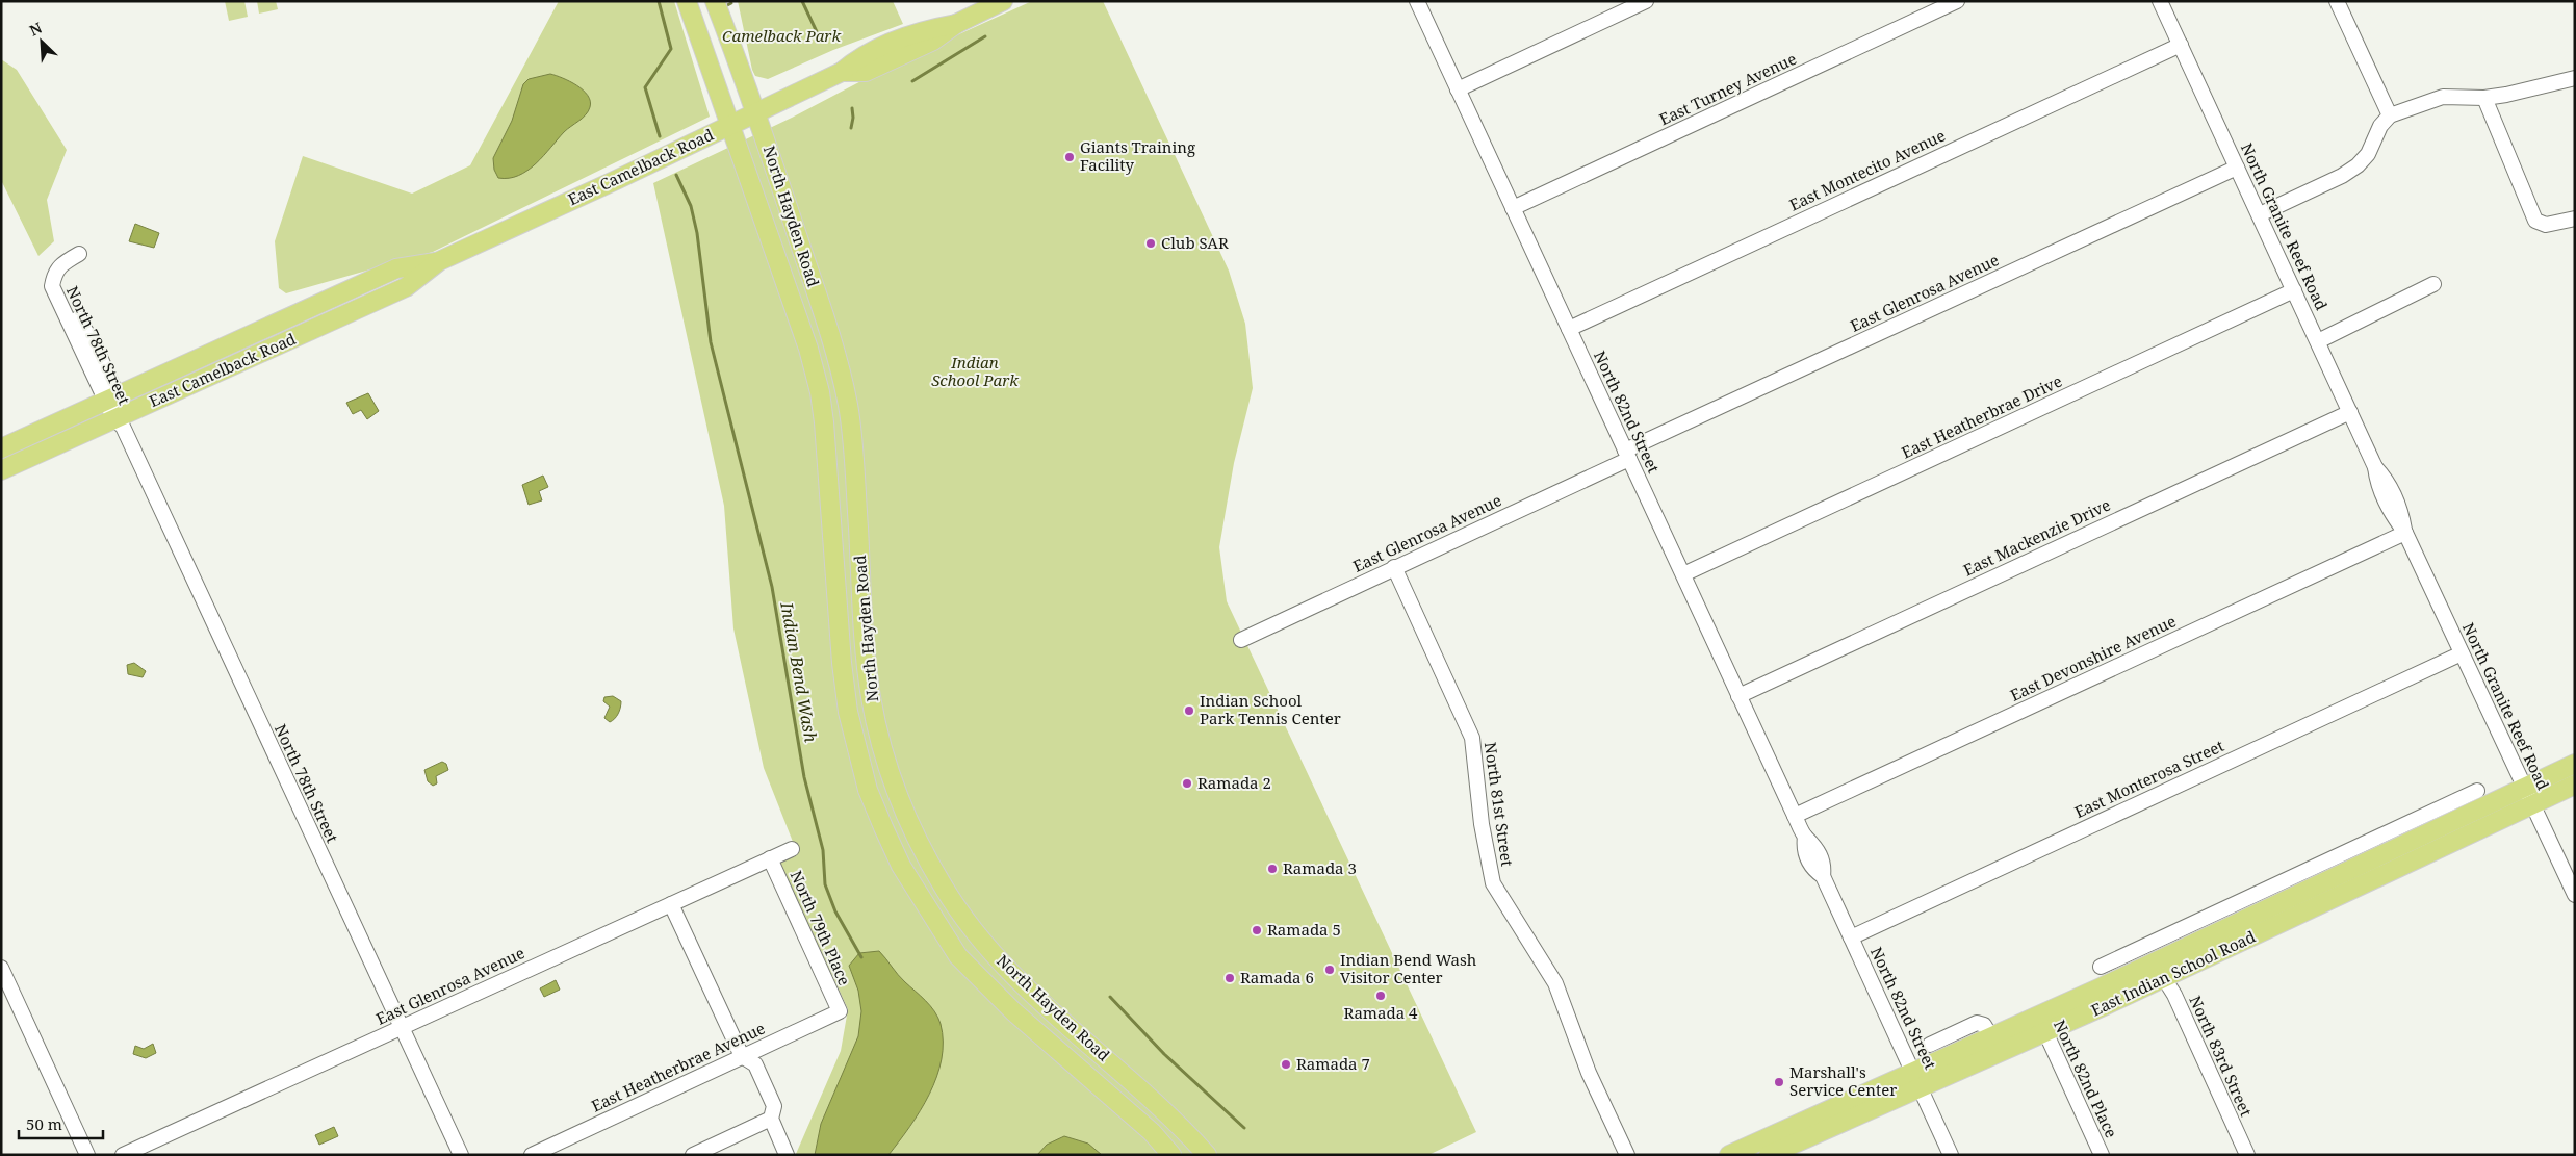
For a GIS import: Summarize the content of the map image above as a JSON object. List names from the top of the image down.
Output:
{
  "streets": {
    "main road": ["East Camelback Road", "North Hayden Road", "East Indian School Road"],
    "street": [
      "East Turney Avenue",
      "East Montecito Avenue",
      "North Granite Reef Road",
      "East Glenrosa Avenue",
      "North 78th Street",
      "North 82nd Street",
      "East Heatherbrae Drive",
      "East Mackenzie Drive",
      "East Devonshire Avenue",
      "East Monterosa Street",
      "North 81st Street",
      "North 79th Place",
      "North 83rd Street",
      "East Heatherbrae Avenue",
      "North 82nd Place"
    ]
  },
  "crossings": [
    ["East Turney Avenue", "North 82nd Street"],
    ["East Camelback Road", "North Hayden Road"],
    ["East Camelback Road", "North 78th Street"],
    ["East Montecito Avenue", "North Granite Reef Road"],
    ["East Montecito Avenue", "North 82nd Street"],
    ["North Granite Reef Road", "East Glenrosa Avenue"],
    ["North Granite Reef Road", "East Heatherbrae Drive"],
    ["North Granite Reef Road", "East Mackenzie Drive"],
    ["North Granite Reef Road", "East Devonshire Avenue"],
    ["North Granite Reef Road", "East Monterosa Street"],
    ["North Granite Reef Road", "East Indian School Road"],
    ["East Glenrosa Avenue", "North 78th Street"],
    ["East Glenrosa Avenue", "North 82nd Street"],
    ["East Glenrosa Avenue", "North 81st Street"],
    ["East Glenrosa Avenue", "North 79th Place"],
    ["North 82nd Street", "East Heatherbrae Drive"],
    ["North 82nd Street", "East Mackenzie Drive"],
    ["North 82nd Street", "East Devonshire Avenue"],
    ["North 82nd Street", "East Monterosa Street"],
    ["North 82nd Street", "East Indian School Road"],
    ["North 79th Place", "East Heatherbrae Avenue"],
    ["East Indian School Road", "North 83rd Street"],
    ["East Indian School Road", "North 82nd Place"]
  ],
  "water": ["Indian Bend Wash"],
  "parks": ["Camelback Park", "Indian School Park"],
  "places": [
    "Giants Training Facility",
    "Club SAR",
    "Indian School Park Tennis Center",
    "Ramada 2",
    "Ramada 3",
    "Ramada 5",
    "Indian Bend Wash Visitor Center",
    "Ramada 6",
    "Ramada 4",
    "Ramada 7",
    "Marshall's Service Center"
  ],
  "scale_bar": "50 m",
  "north": "top left"
}
